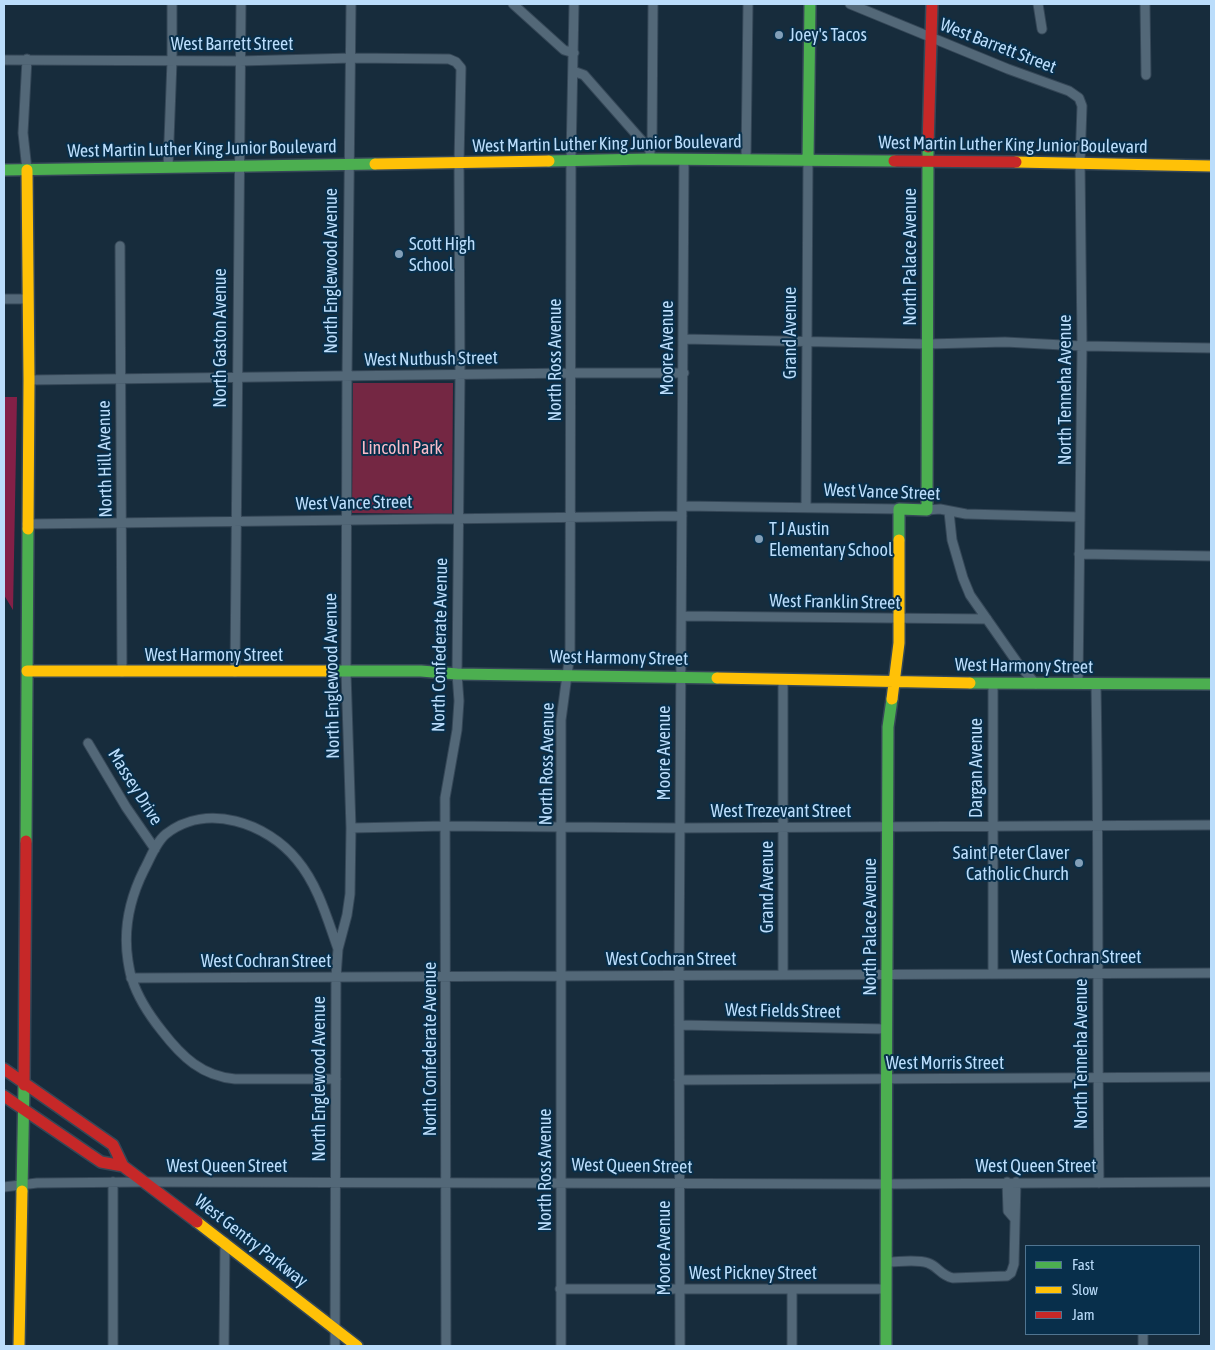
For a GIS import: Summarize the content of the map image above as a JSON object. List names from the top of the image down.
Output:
{
  "streets": {
    "street": [
      "West Barrett Street",
      "West Martin Luther King Junior Boulevard",
      "North Palace Avenue",
      "North Englewood Avenue",
      "Grand Avenue",
      "North Gaston Avenue",
      "Moore Avenue",
      "West Nutbush Street",
      "North Ross Avenue",
      "North Tenneha Avenue",
      "North Hill Avenue",
      "West Vance Street",
      "West Franklin Street",
      "North Confederate Avenue",
      "West Harmony Street",
      "Dargan Avenue",
      "Massey Drive",
      "West Trezevant Street",
      "West Cochran Street",
      "West Fields Street",
      "West Morris Street",
      "West Queen Street",
      "West Gentry Parkway",
      "West Pickney Street"
    ]
  },
  "crossings": [
    ["West Barrett Street", "North Palace Avenue"],
    ["West Barrett Street", "North Englewood Avenue"],
    ["West Barrett Street", "North Gaston Avenue"],
    ["West Barrett Street", "North Tenneha Avenue"],
    ["West Barrett Street", "North Confederate Avenue"],
    ["West Martin Luther King Junior Boulevard", "North Palace Avenue"],
    ["West Martin Luther King Junior Boulevard", "North Englewood Avenue"],
    ["West Martin Luther King Junior Boulevard", "Grand Avenue"],
    ["West Martin Luther King Junior Boulevard", "North Gaston Avenue"],
    ["West Martin Luther King Junior Boulevard", "Moore Avenue"],
    ["West Martin Luther King Junior Boulevard", "North Ross Avenue"],
    ["West Martin Luther King Junior Boulevard", "North Tenneha Avenue"],
    ["West Martin Luther King Junior Boulevard", "North Confederate Avenue"],
    ["North Palace Avenue", "West Vance Street"],
    ["North Palace Avenue", "West Franklin Street"],
    ["North Palace Avenue", "West Harmony Street"],
    ["North Palace Avenue", "West Trezevant Street"],
    ["North Palace Avenue", "West Cochran Street"],
    ["North Palace Avenue", "West Fields Street"],
    ["North Palace Avenue", "West Morris Street"],
    ["North Palace Avenue", "West Queen Street"],
    ["North Palace Avenue", "West Pickney Street"],
    ["North Englewood Avenue", "West Nutbush Street"],
    ["North Englewood Avenue", "West Vance Street"],
    ["North Englewood Avenue", "West Harmony Street"],
    ["North Englewood Avenue", "West Trezevant Street"],
    ["North Englewood Avenue", "West Cochran Street"],
    ["North Englewood Avenue", "West Queen Street"],
    ["North Englewood Avenue", "West Gentry Parkway"],
    ["Grand Avenue", "West Vance Street"],
    ["Grand Avenue", "West Harmony Street"],
    ["Grand Avenue", "West Trezevant Street"],
    ["Grand Avenue", "West Cochran Street"],
    ["North Gaston Avenue", "West Nutbush Street"],
    ["North Gaston Avenue", "West Vance Street"],
    ["North Gaston Avenue", "West Harmony Street"],
    ["Moore Avenue", "West Nutbush Street"],
    ["Moore Avenue", "West Vance Street"],
    ["Moore Avenue", "West Franklin Street"],
    ["Moore Avenue", "West Harmony Street"],
    ["Moore Avenue", "West Trezevant Street"],
    ["Moore Avenue", "West Cochran Street"],
    ["Moore Avenue", "West Fields Street"],
    ["Moore Avenue", "West Morris Street"],
    ["Moore Avenue", "West Queen Street"],
    ["Moore Avenue", "West Pickney Street"],
    ["West Nutbush Street", "North Ross Avenue"],
    ["West Nutbush Street", "North Hill Avenue"],
    ["West Nutbush Street", "North Confederate Avenue"],
    ["North Ross Avenue", "West Vance Street"],
    ["North Ross Avenue", "West Harmony Street"],
    ["North Ross Avenue", "West Trezevant Street"],
    ["North Ross Avenue", "West Cochran Street"],
    ["North Ross Avenue", "West Queen Street"],
    ["North Ross Avenue", "West Pickney Street"],
    ["North Tenneha Avenue", "West Vance Street"],
    ["North Tenneha Avenue", "West Harmony Street"],
    ["North Tenneha Avenue", "West Trezevant Street"],
    ["North Tenneha Avenue", "West Cochran Street"],
    ["North Tenneha Avenue", "West Morris Street"],
    ["North Tenneha Avenue", "West Queen Street"],
    ["North Hill Avenue", "West Vance Street"],
    ["North Hill Avenue", "West Harmony Street"],
    ["West Vance Street", "North Confederate Avenue"],
    ["North Confederate Avenue", "West Harmony Street"],
    ["North Confederate Avenue", "West Trezevant Street"],
    ["North Confederate Avenue", "West Cochran Street"],
    ["North Confederate Avenue", "West Queen Street"],
    ["West Harmony Street", "Dargan Avenue"],
    ["Dargan Avenue", "West Trezevant Street"],
    ["Dargan Avenue", "West Cochran Street"],
    ["West Queen Street", "West Gentry Parkway"]
  ],
  "parks": ["Lincoln Park"],
  "places": [
    "Joey's Tacos",
    "Scott High School",
    "T J Austin Elementary School",
    "Saint Peter Claver Catholic Church"
  ],
  "legend": ["Fast", "Slow", "Jam"]
}
